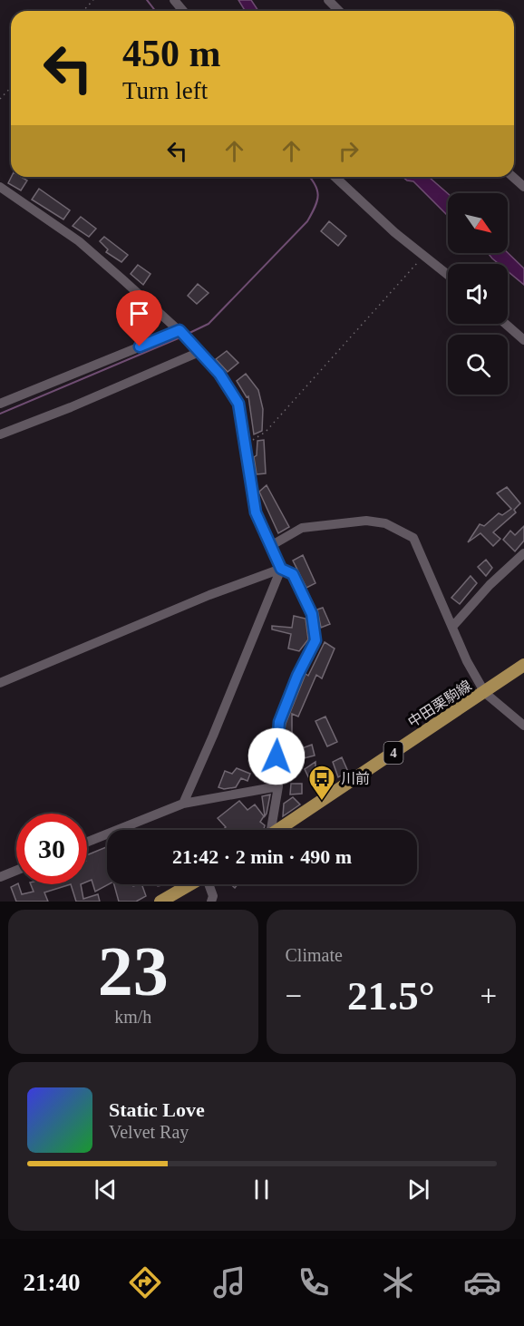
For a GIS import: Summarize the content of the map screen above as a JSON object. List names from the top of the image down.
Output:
{
  "streets": {
    "main road": ["中田栗駒線", "4"]
  },
  "places": {
    "bus stop": ["川前"]
  },
  "north": "bottom right",
  "page": {
    "turn": ["450 m", "Turn left"],
    "limit": "30",
    "trip": "21:42 · 2 min · 490 m",
    "tile": [
      ["23", "km/h"],
      "Climate"
    ],
    "heat": ["−", "21.5°", "+"],
    "song": ["Static Love", "Velvet Ray"],
    "tabs": "21:40"
  }
}
